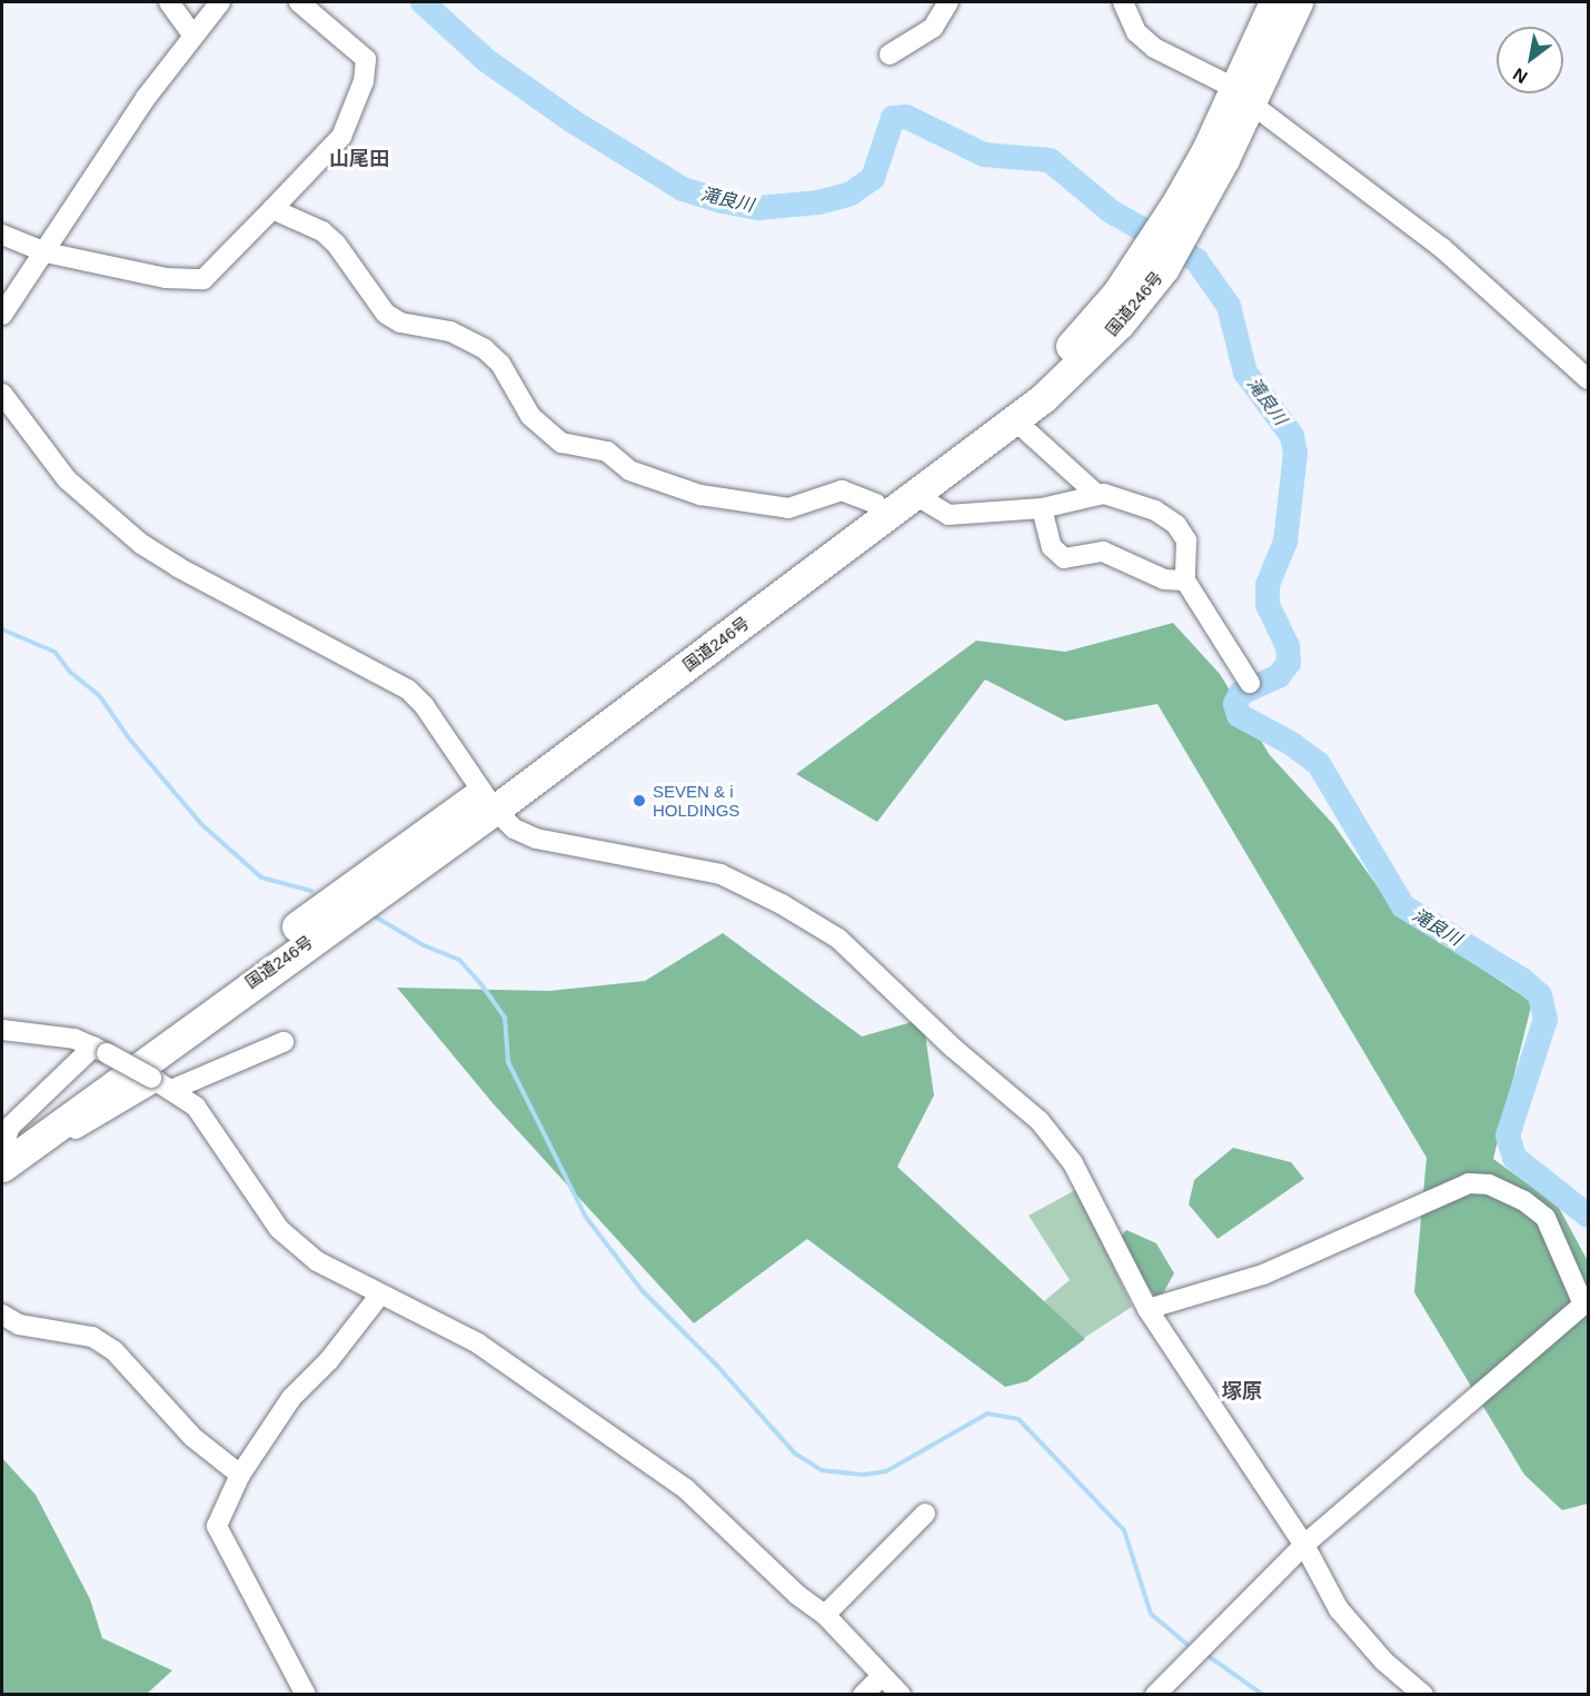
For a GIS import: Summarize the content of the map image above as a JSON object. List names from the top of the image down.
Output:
{
  "streets": {
    "highway": ["国道246号"]
  },
  "districts": ["山尾田", "塚原"],
  "water": ["滝良川"],
  "places": ["SEVEN & i HOLDINGS"],
  "north": "bottom left"
}
